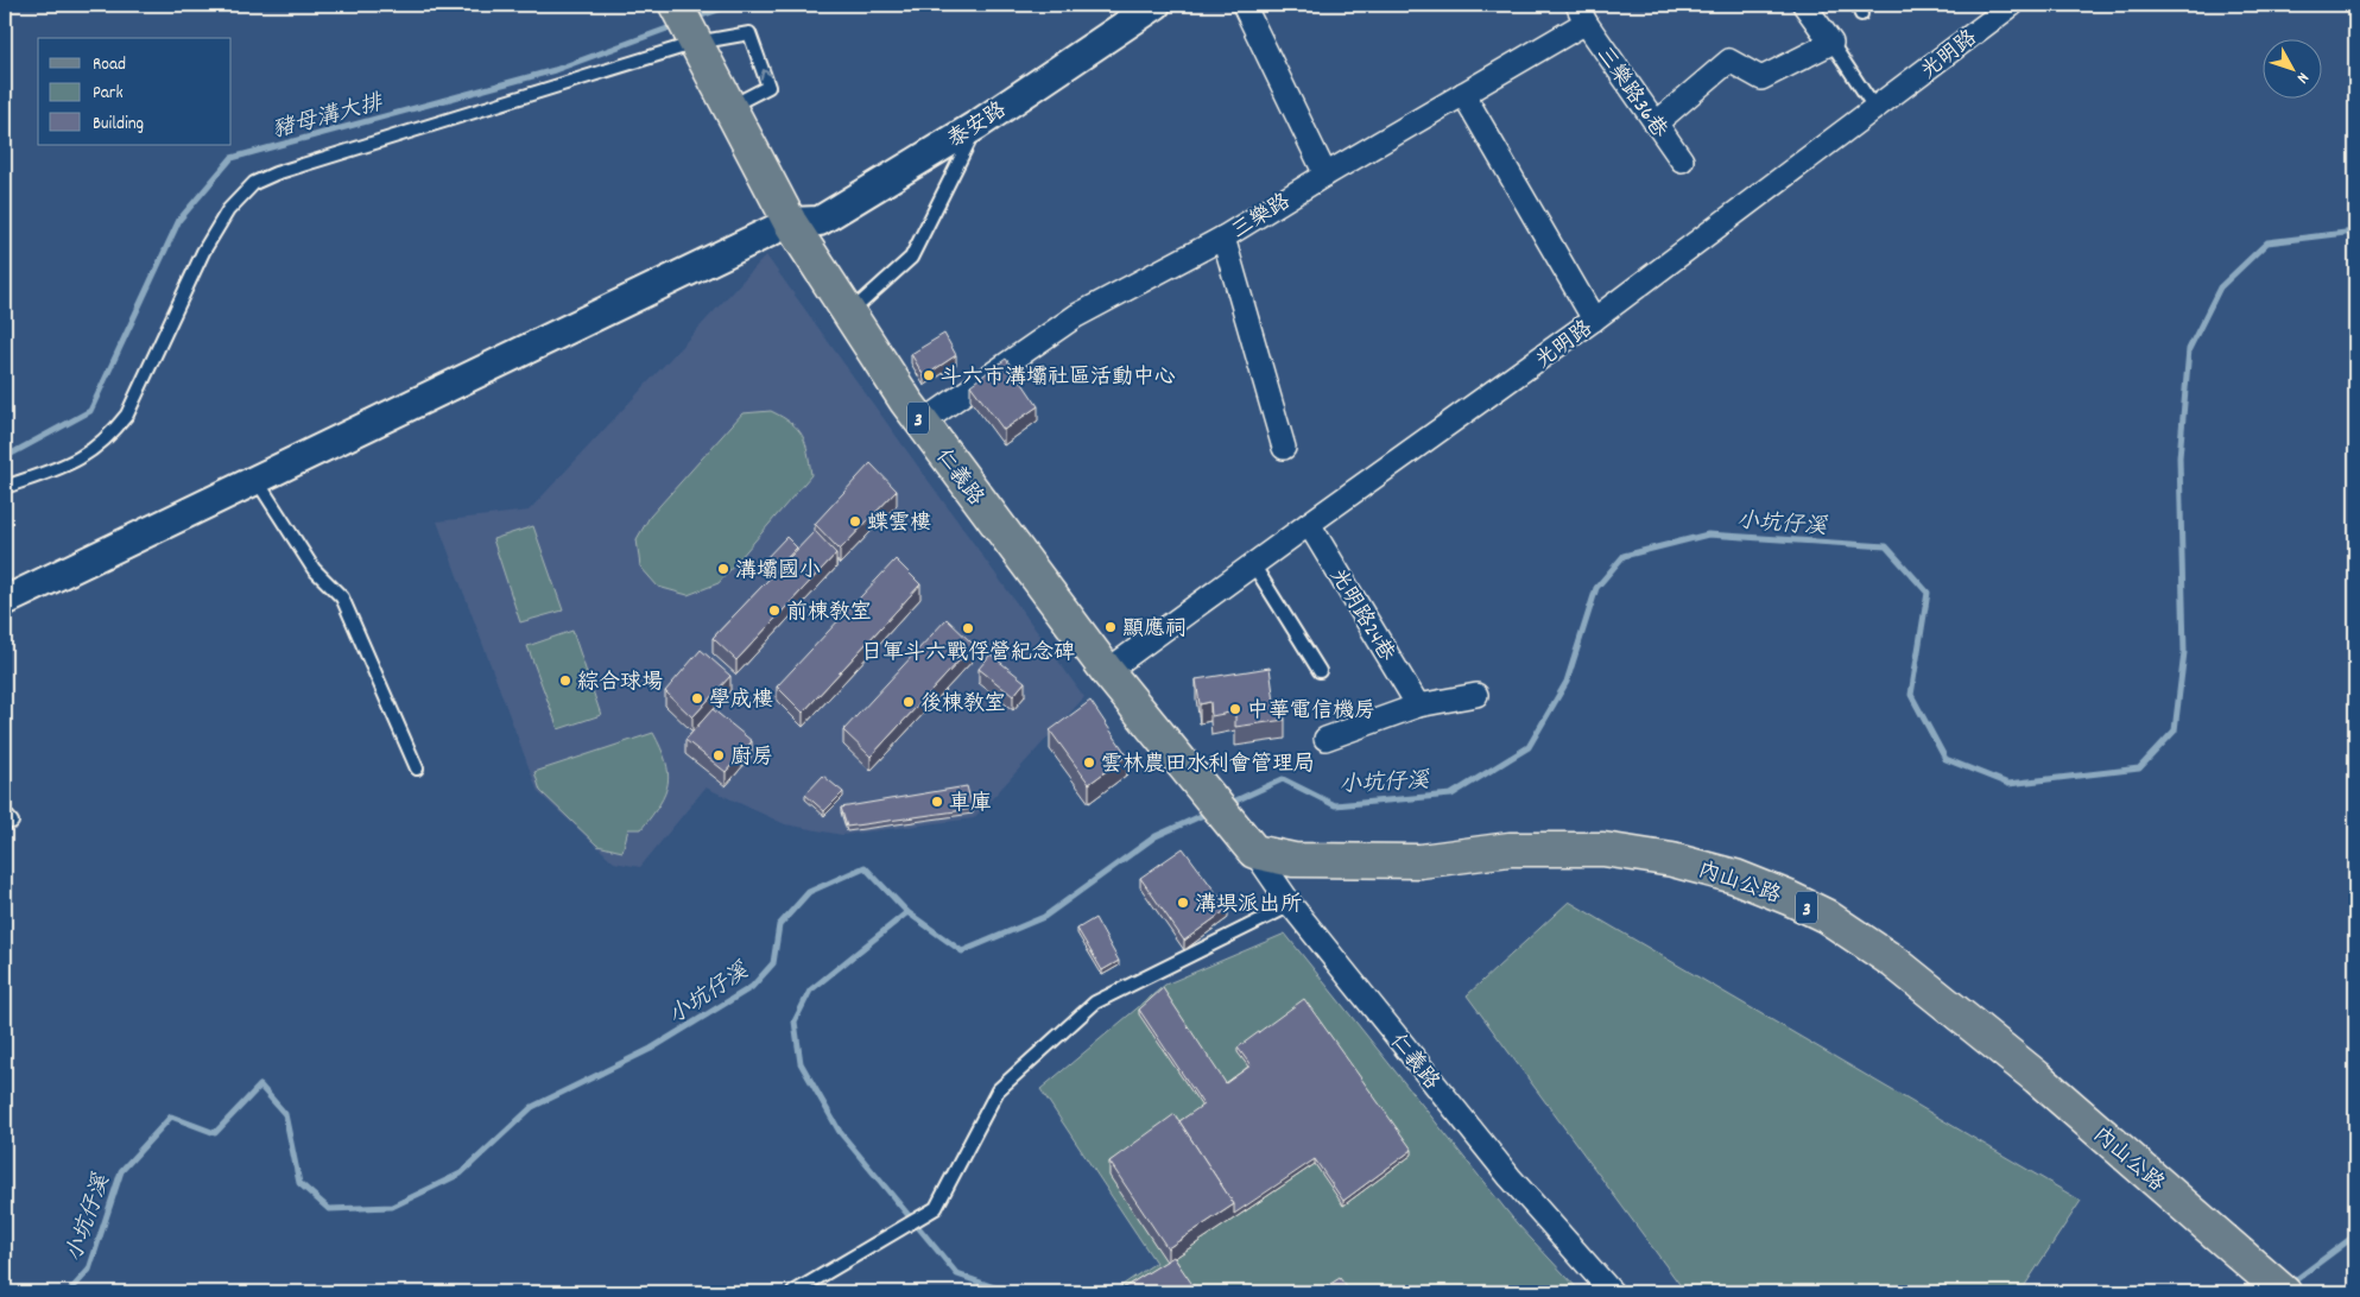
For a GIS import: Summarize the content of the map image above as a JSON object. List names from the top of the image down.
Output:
{
  "streets": {
    "main road": ["3", "仁義路", "內山公路"],
    "street": [
      "光明路",
      "三樂路36巷",
      "泰安路",
      "三樂路",
      "光明路24巷"
    ]
  },
  "crossings": [
    ["光明路", "仁義路"],
    ["光明路", "光明路24巷"],
    ["三樂路36巷", "三樂路"],
    ["泰安路", "仁義路"],
    ["三樂路", "仁義路"],
    ["3", "仁義路"],
    ["仁義路", "內山公路"]
  ],
  "water": ["豬母溝大排", "小坑仔溪"],
  "places": [
    "斗六市溝壩社區活動中心",
    "蝶雲樓",
    "溝壩國小",
    "前棟教室",
    "顯應祠",
    "日軍斗六戰俘營紀念碑",
    "綜合球場",
    "學成樓",
    "後棟教室",
    "中華電信機房",
    "廚房",
    "雲林農田水利會管理局",
    "車庫",
    "溝埧派出所"
  ],
  "legend": ["Road", "Park", "Building"],
  "north": "bottom right"
}
